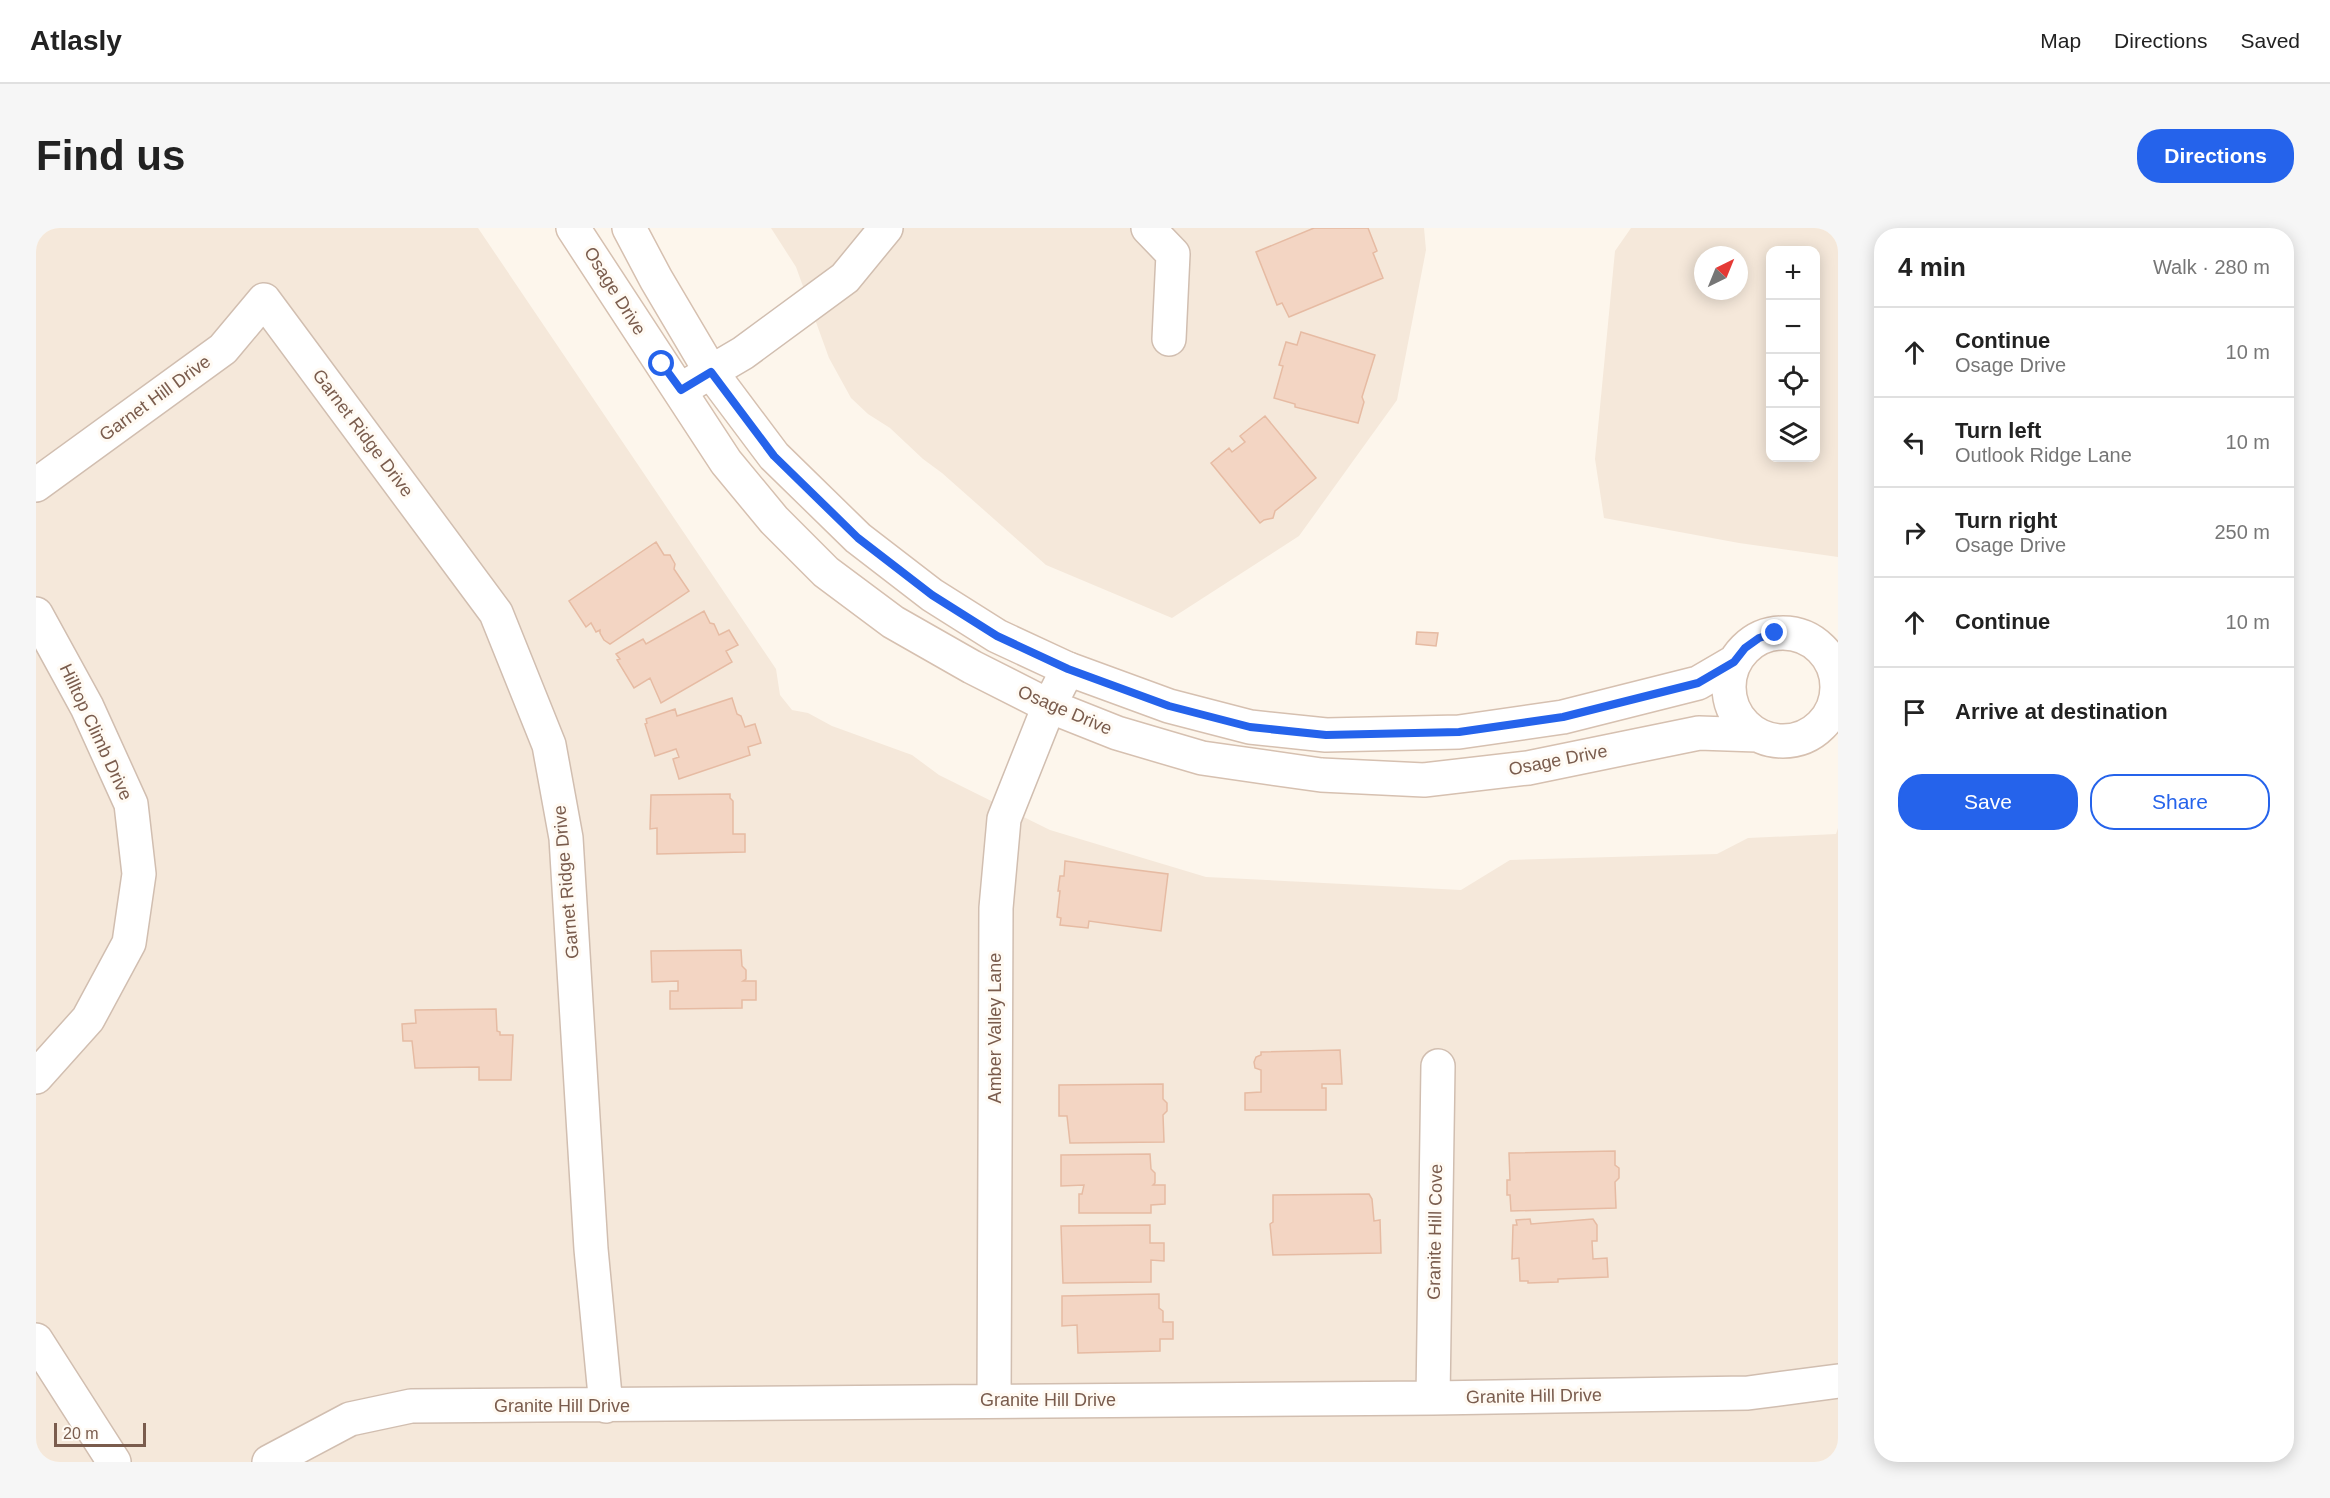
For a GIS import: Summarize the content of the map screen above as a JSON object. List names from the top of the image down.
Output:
{
  "streets": {
    "street": [
      "Osage Drive",
      "Garnet Hill Drive",
      "Garnet Ridge Drive",
      "Hilltop Climb Drive",
      "Amber Valley Lane",
      "Granite Hill Cove",
      "Granite Hill Drive"
    ]
  },
  "crossings": [
    ["Osage Drive", "Amber Valley Lane"],
    ["Garnet Hill Drive", "Garnet Ridge Drive"],
    ["Garnet Ridge Drive", "Granite Hill Drive"],
    ["Amber Valley Lane", "Granite Hill Drive"],
    ["Granite Hill Cove", "Granite Hill Drive"]
  ],
  "scale_bar": "20 m",
  "north": "top right",
  "page": {
    "header": "Atlasly",
    "nav": ["Map", "Directions", "Saved"],
    "buttons": [
      "Directions",
      ["Save", "Share"]
    ],
    "title": "Find us",
    "heading": ["4 min", "Walk · 280 m"],
    "map_buttons": ["+", "−"],
    "list": [
      ["Continue", "Osage Drive", "10 m"],
      ["Turn left", "Outlook Ridge Lane", "10 m"],
      ["Turn right", "Osage Drive", "250 m"],
      ["Continue", "10 m"],
      "Arrive at destination"
    ],
    "scale": "20 m"
  }
}
